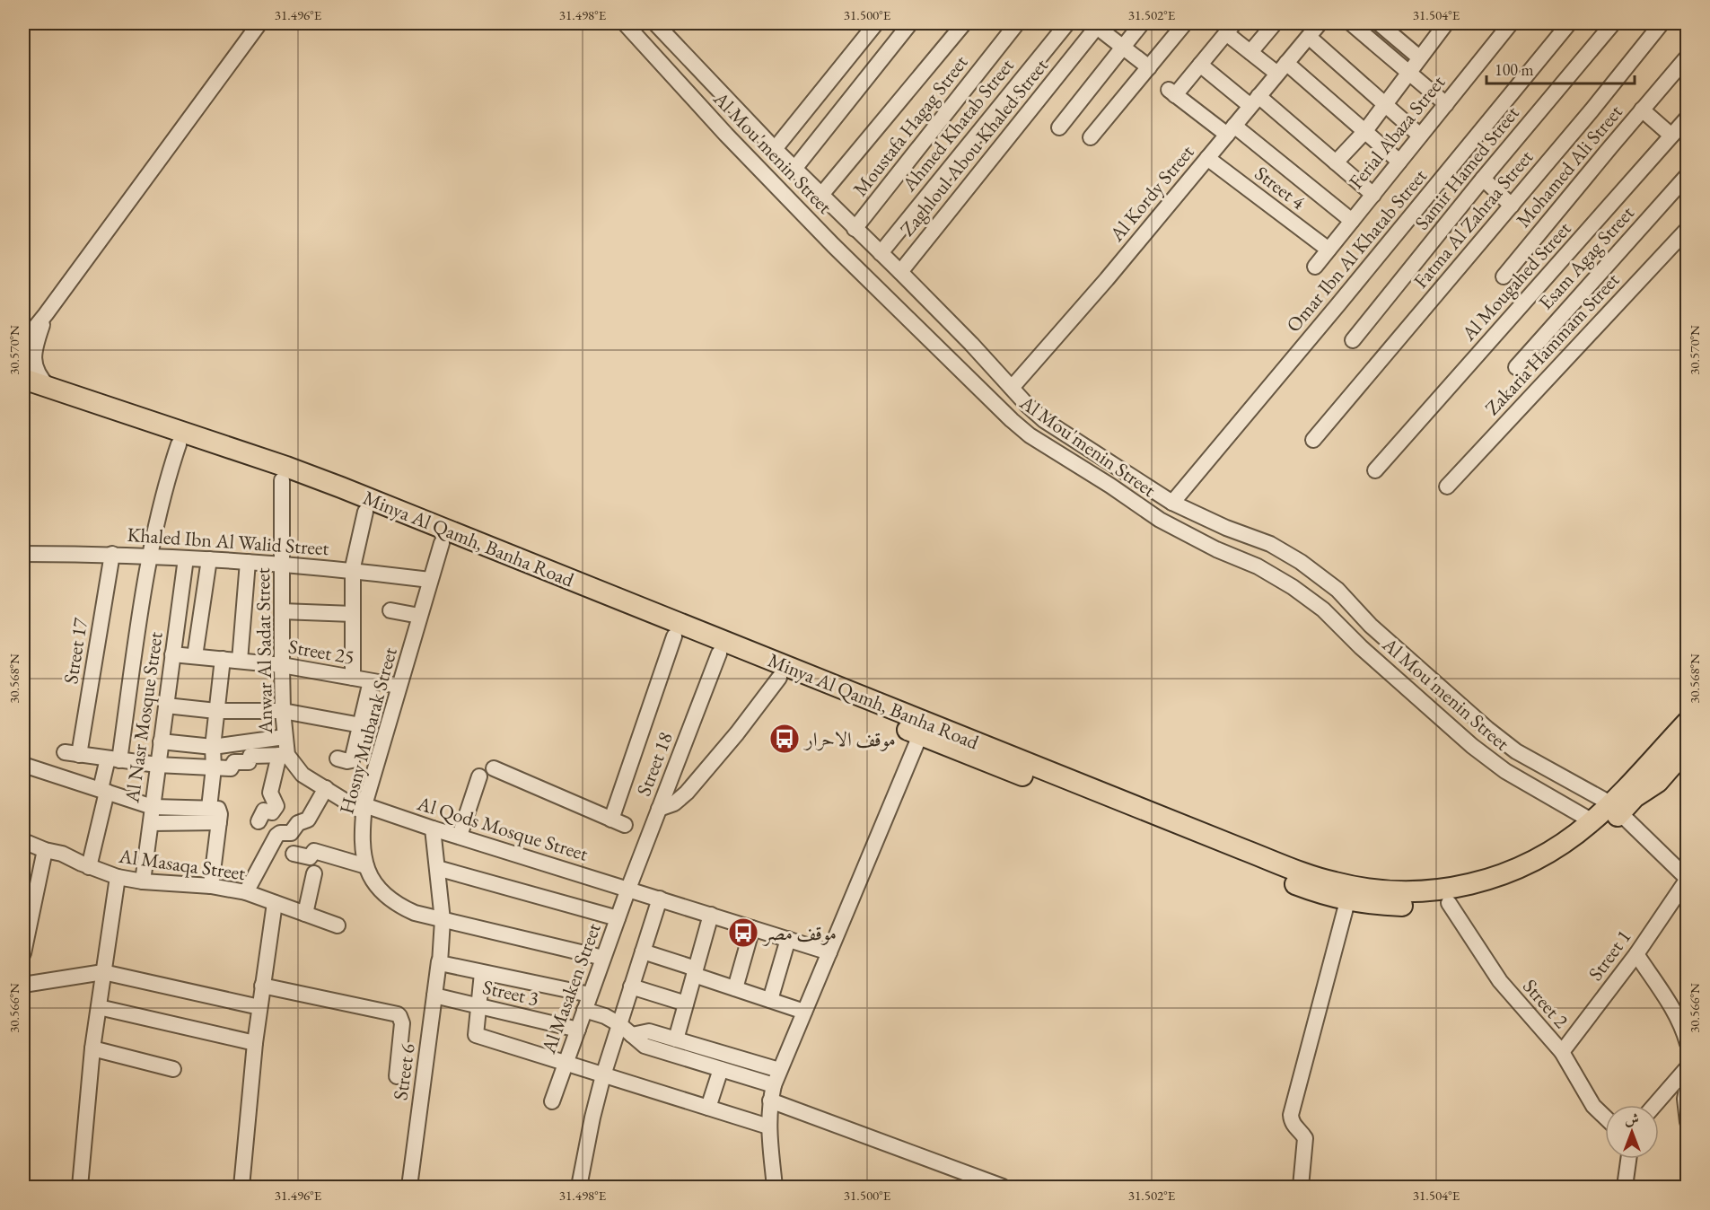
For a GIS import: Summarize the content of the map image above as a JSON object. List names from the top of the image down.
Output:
{
  "streets": {
    "highway": ["Minya Al Qamh, Banha Road"],
    "street": [
      "Ahmed Khatab Street",
      "Moustafa Hagag Street",
      "Ferial Abaza Street",
      "Zaghloul Abou Khaled Street",
      "Al Mou'menin Street",
      "Mohamed Ali Street",
      "Samir Hamed Street",
      "Street 4",
      "Al Kordy Street",
      "Fatma Al Zahraa Street",
      "Omar Ibn Al Khatab Street",
      "Esam Agag Street",
      "Al Mougahed Street",
      "Zakaria Hammam Street",
      "Khaled Ibn Al Walid Street",
      "Street 17",
      "Anwar Al Sadat Street",
      "Street 25",
      "Al Nasr Mosque Street",
      "Hosny Mubarak Street",
      "Street 18",
      "Al Qods Mosque Street",
      "Al Masaqa Street",
      "Street 1",
      "Al Masaken Street",
      "Street 3",
      "Street 2",
      "Street 6"
    ]
  },
  "crossings": [
    ["Ahmed Khatab Street", "Al Mou'menin Street"],
    ["Moustafa Hagag Street", "Al Mou'menin Street"],
    ["Ferial Abaza Street", "Street 4"],
    ["Zaghloul Abou Khaled Street", "Al Mou'menin Street"],
    ["Al Mou'menin Street", "Al Kordy Street"],
    ["Al Mou'menin Street", "Omar Ibn Al Khatab Street"],
    ["Al Mou'menin Street", "Minya Al Qamh, Banha Road"],
    ["Al Mou'menin Street", "Street 1"],
    ["Street 4", "Al Kordy Street"],
    ["Minya Al Qamh, Banha Road", "Anwar Al Sadat Street"],
    ["Minya Al Qamh, Banha Road", "Hosny Mubarak Street"],
    ["Minya Al Qamh, Banha Road", "Street 18"],
    ["Minya Al Qamh, Banha Road", "Street 2"],
    ["Khaled Ibn Al Walid Street", "Street 17"],
    ["Khaled Ibn Al Walid Street", "Anwar Al Sadat Street"],
    ["Khaled Ibn Al Walid Street", "Al Nasr Mosque Street"],
    ["Khaled Ibn Al Walid Street", "Hosny Mubarak Street"],
    ["Anwar Al Sadat Street", "Street 25"],
    ["Anwar Al Sadat Street", "Hosny Mubarak Street"],
    ["Anwar Al Sadat Street", "Al Qods Mosque Street"],
    ["Street 25", "Al Nasr Mosque Street"],
    ["Street 25", "Hosny Mubarak Street"],
    ["Al Nasr Mosque Street", "Al Masaqa Street"],
    ["Hosny Mubarak Street", "Al Qods Mosque Street"],
    ["Hosny Mubarak Street", "Al Masaken Street"],
    ["Hosny Mubarak Street", "Street 6"],
    ["Street 18", "Al Qods Mosque Street"],
    ["Street 18", "Al Masaken Street"],
    ["Al Qods Mosque Street", "Al Masaken Street"],
    ["Al Qods Mosque Street", "Street 6"],
    ["Street 1", "Street 2"],
    ["Al Masaken Street", "Street 3"],
    ["Street 3", "Street 6"]
  ],
  "places": {
    "bus stop": ["موقف الاحرار", "موقف مصر"]
  },
  "scale_bar": "100 m",
  "north": "top",
  "coordinates": [
    "31.496°E",
    "31.498°E",
    "31.500°E",
    "31.502°E",
    "31.504°E",
    "30.570°N",
    "30.568°N",
    "30.566°N"
  ]
}
